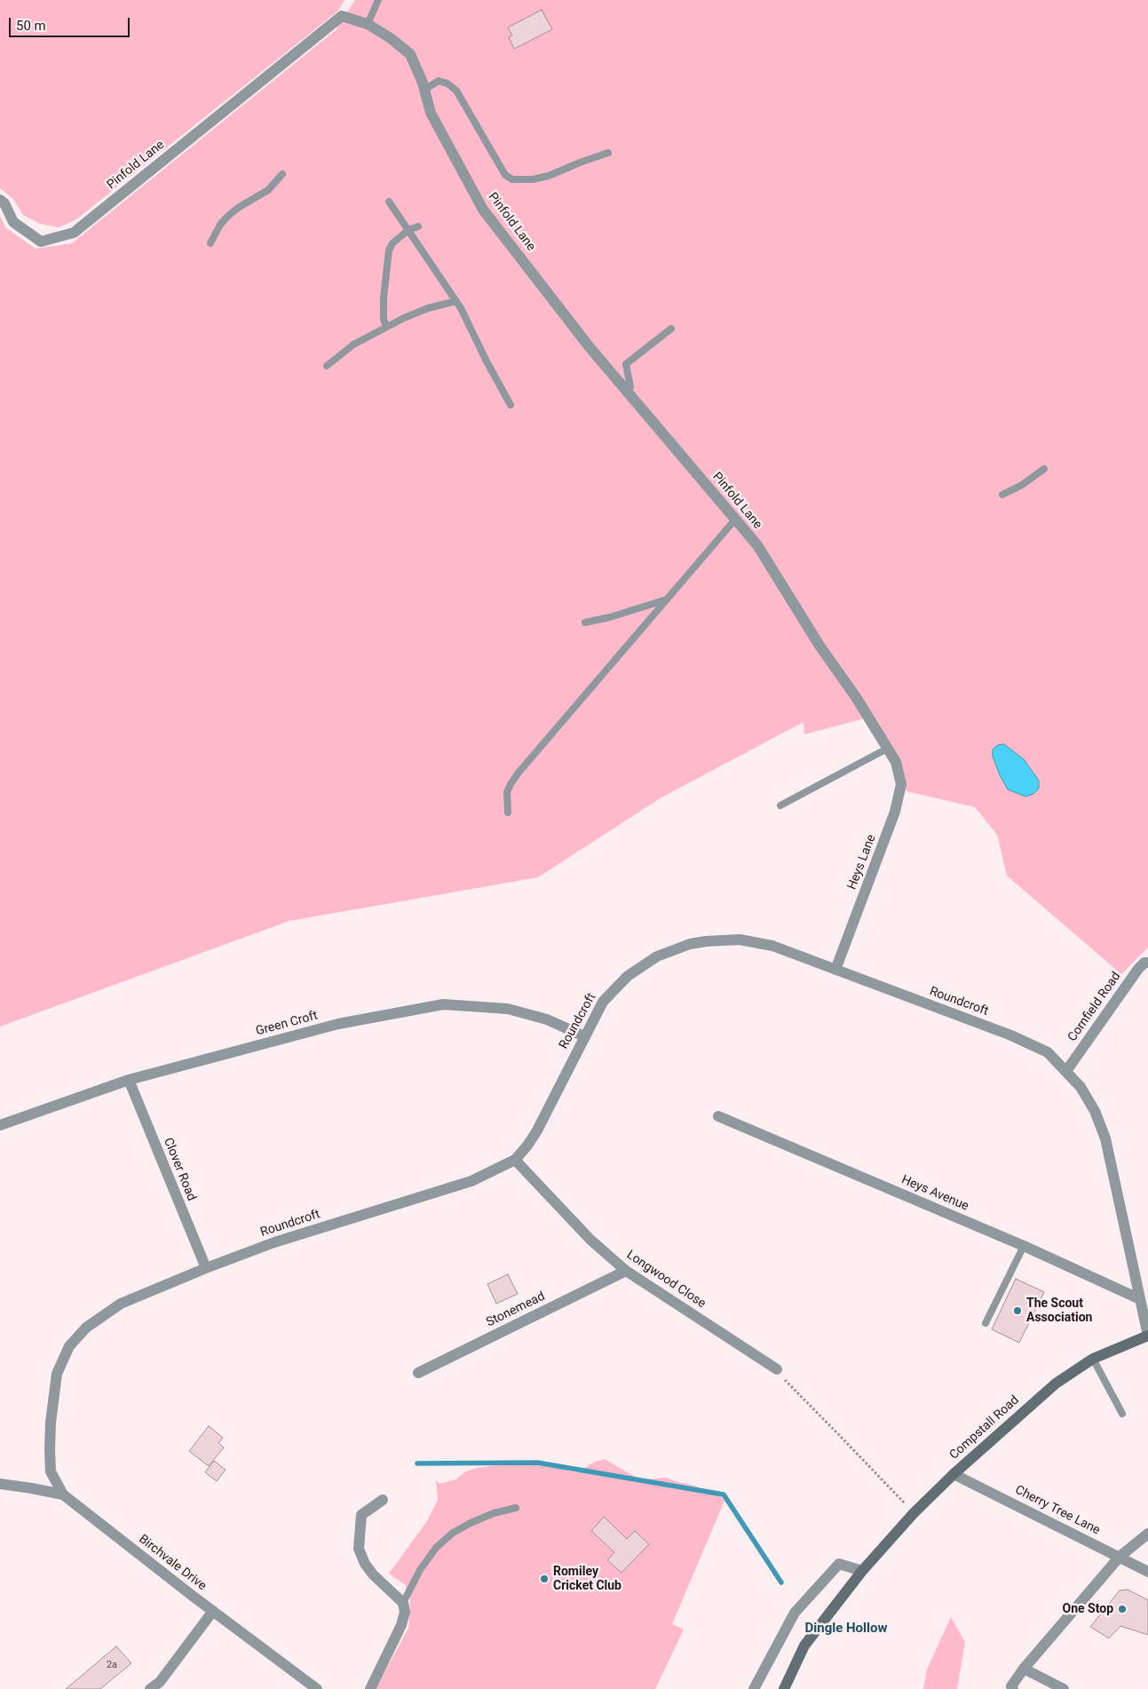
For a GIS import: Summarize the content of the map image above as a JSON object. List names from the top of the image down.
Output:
{
  "streets": {
    "main road": ["Compstall Road"],
    "street": [
      "Pinfold Lane",
      "Heys Lane",
      "Roundcroft",
      "Cornfield Road",
      "Green Croft",
      "Clover Road",
      "Heys Avenue",
      "Longwood Close",
      "Stonemead",
      "Cherry Tree Lane",
      "Birchvale Drive"
    ]
  },
  "crossings": [
    ["Pinfold Lane", "Heys Lane"],
    ["Heys Lane", "Roundcroft"],
    ["Roundcroft", "Cornfield Road"],
    ["Roundcroft", "Green Croft"],
    ["Roundcroft", "Clover Road"],
    ["Roundcroft", "Heys Avenue"],
    ["Roundcroft", "Longwood Close"],
    ["Roundcroft", "Compstall Road"],
    ["Roundcroft", "Birchvale Drive"],
    ["Green Croft", "Clover Road"],
    ["Longwood Close", "Stonemead"],
    ["Compstall Road", "Cherry Tree Lane"]
  ],
  "districts": ["Dingle Hollow"],
  "places": ["The Scout Association", "Romiley Cricket Club", "One Stop"],
  "house_numbers": ["2a"],
  "scale_bar": "50 m"
}
